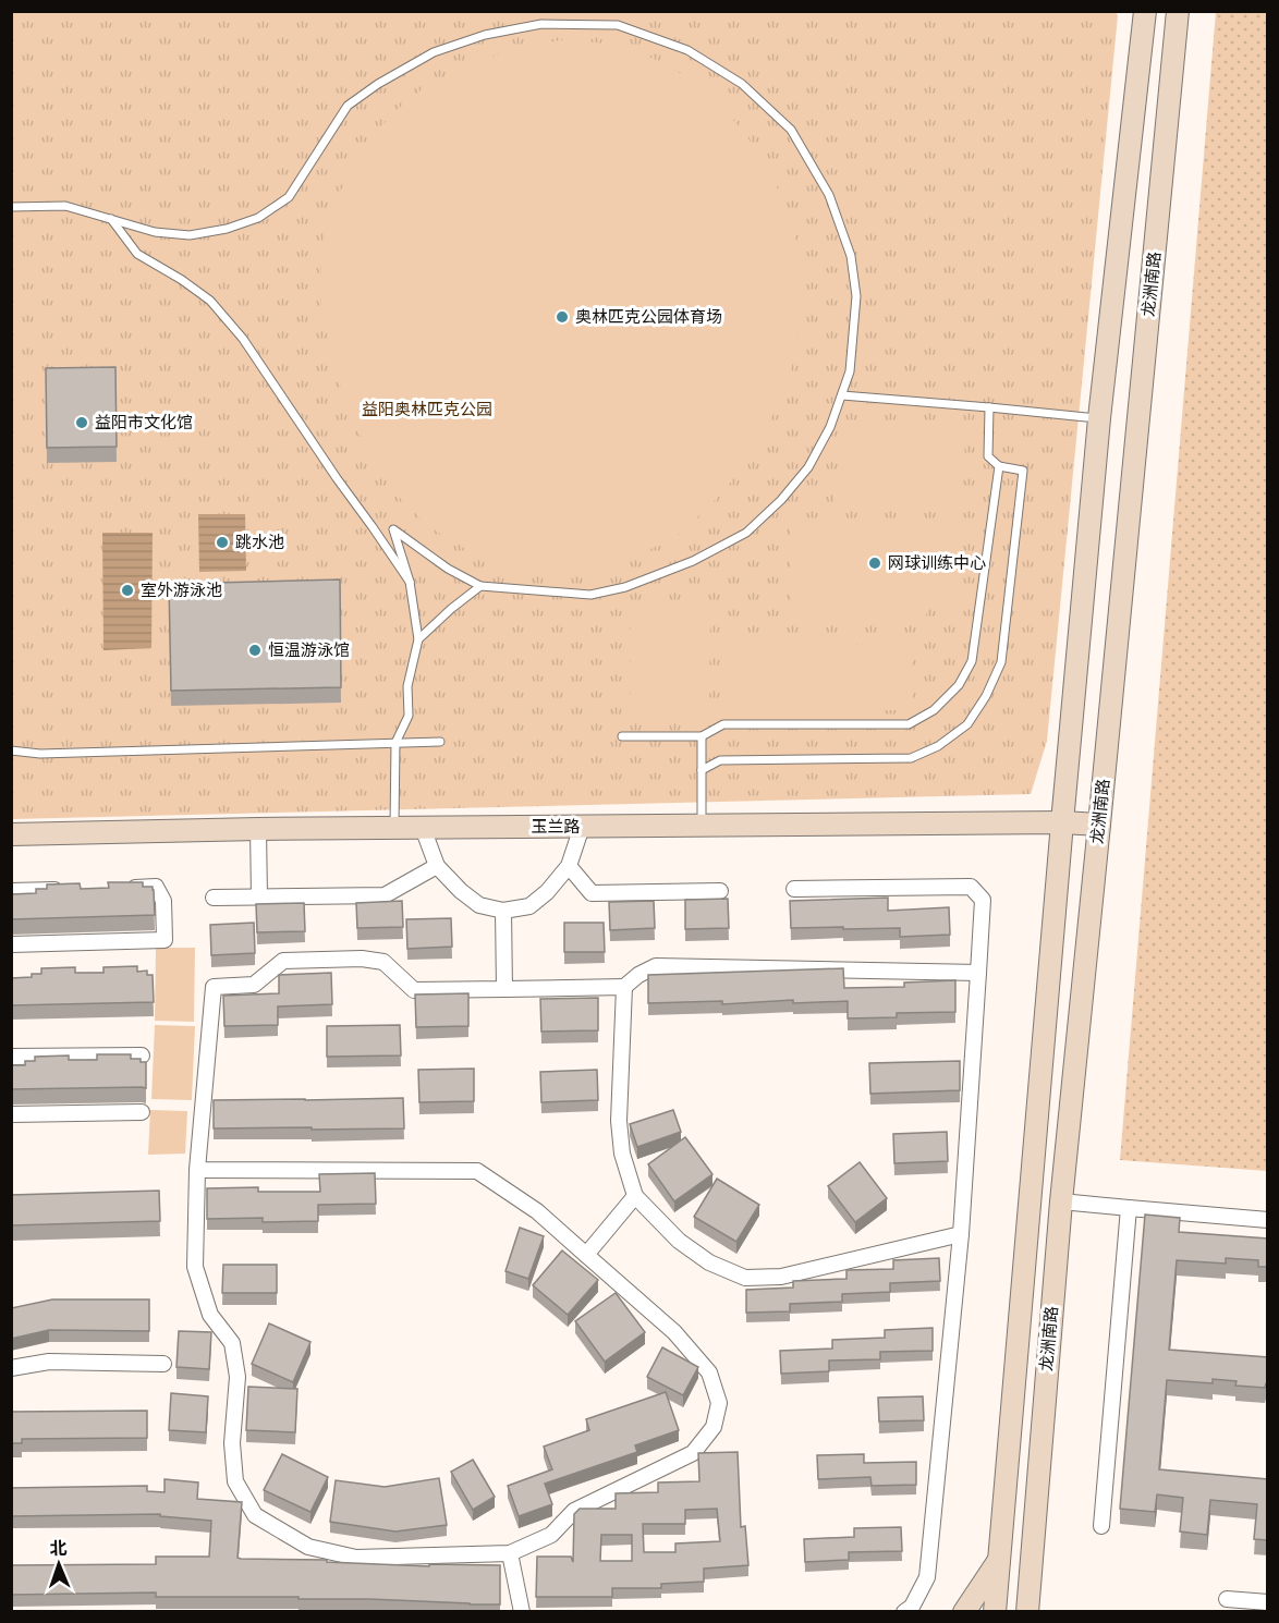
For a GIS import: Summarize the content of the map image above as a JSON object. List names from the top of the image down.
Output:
{
  "streets": {
    "main road": ["龙洲南路", "玉兰路"]
  },
  "crossings": [
    ["龙洲南路", "玉兰路"]
  ],
  "parks": ["益阳奥林匹克公园"],
  "places": [
    "奥林匹克公园体育场",
    "益阳市文化馆",
    "跳水池",
    "网球训练中心",
    "室外游泳池",
    "恒温游泳馆"
  ],
  "north": "top"
}
